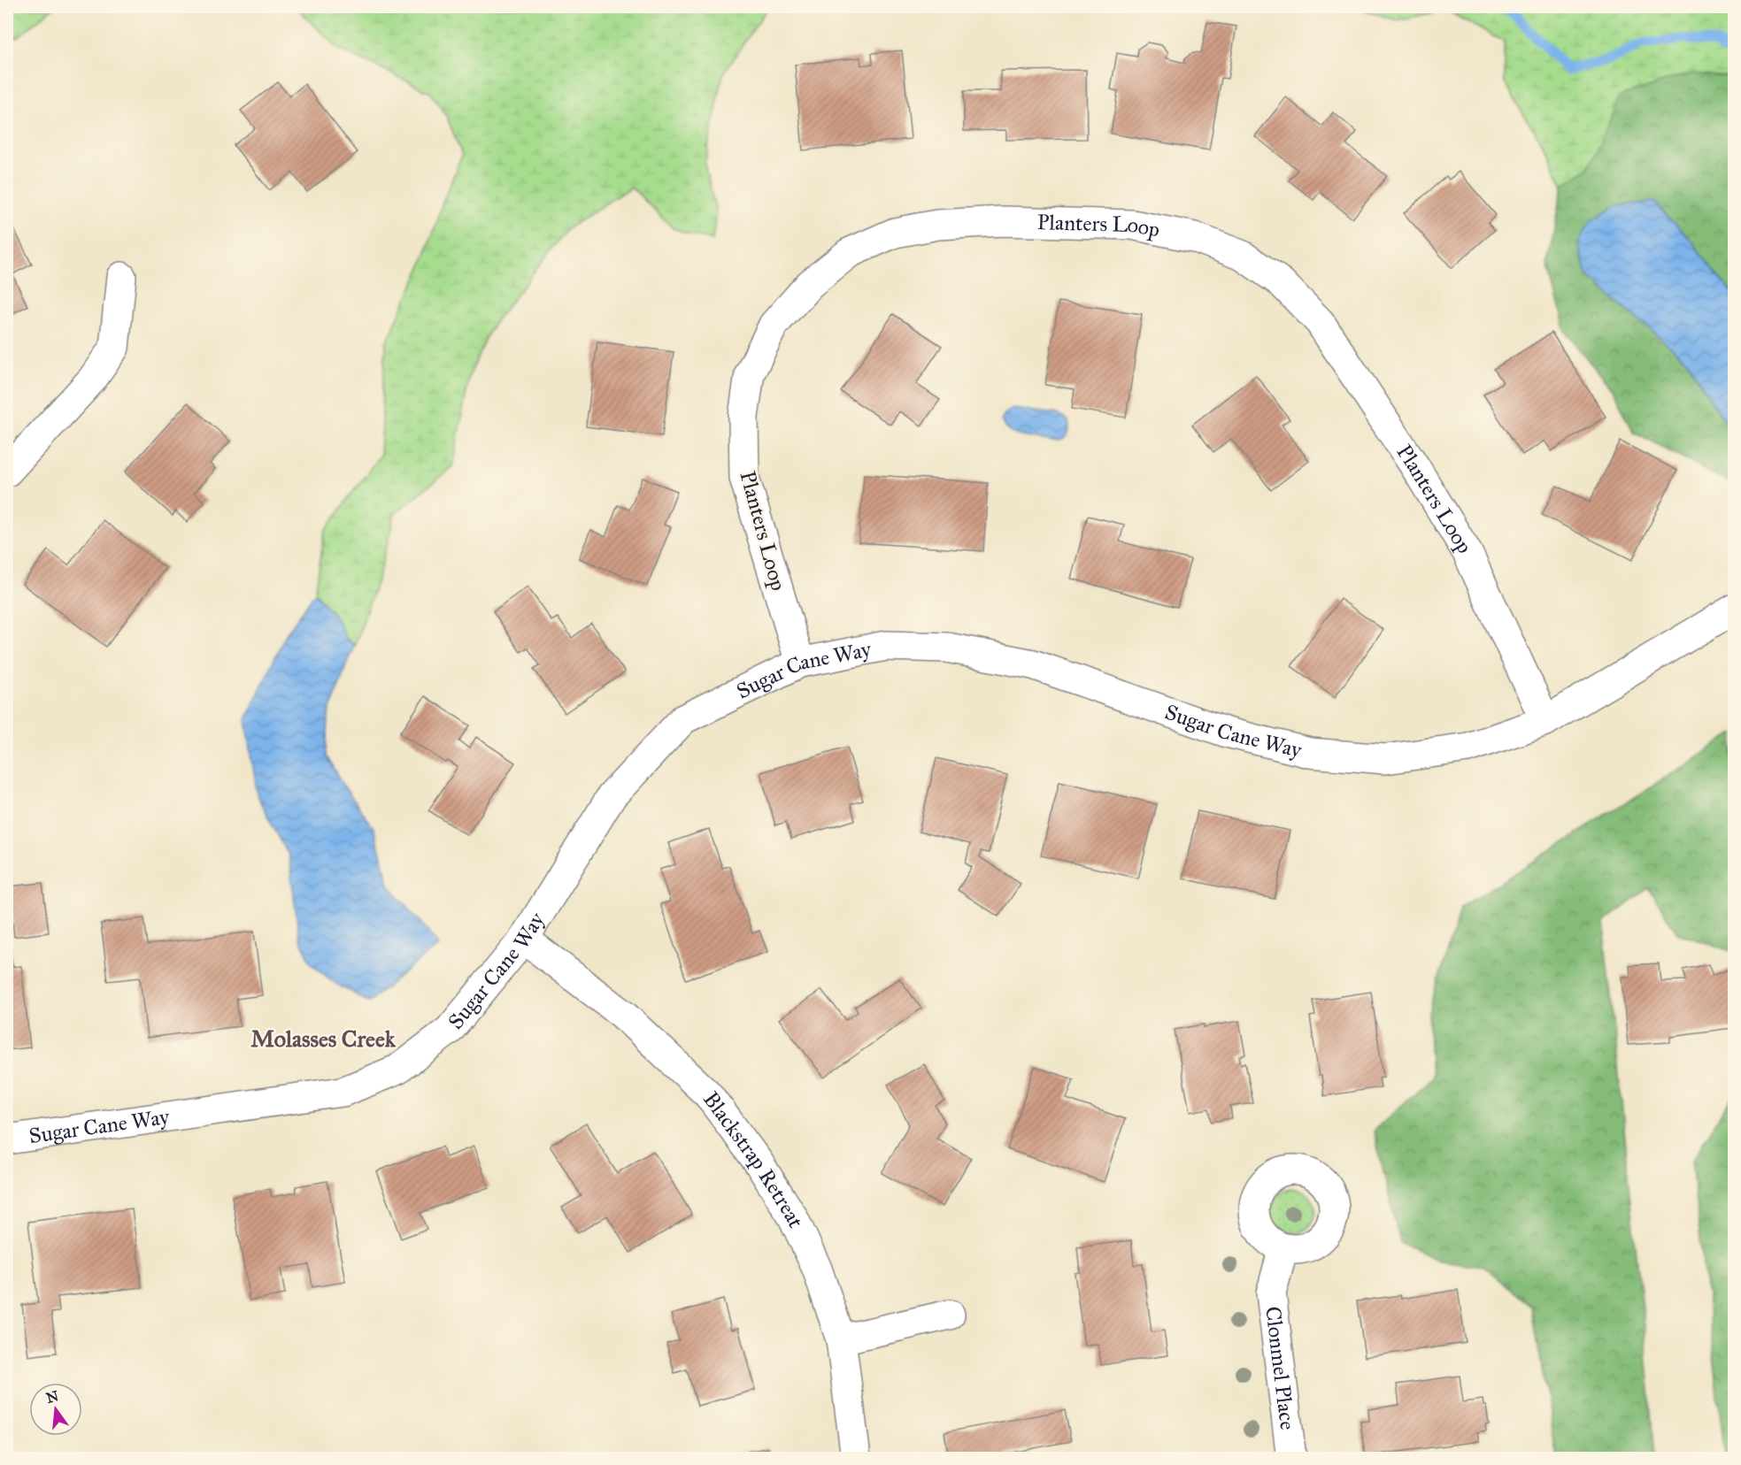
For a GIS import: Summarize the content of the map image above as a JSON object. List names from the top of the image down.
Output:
{
  "streets": {
    "street": [
      "Planters Loop",
      "Sugar Cane Way",
      "Blackstrap Retreat",
      "Clonmel Place"
    ]
  },
  "crossings": [
    ["Planters Loop", "Sugar Cane Way"],
    ["Sugar Cane Way", "Blackstrap Retreat"]
  ],
  "districts": ["Molasses Creek"],
  "north": "top"
}
